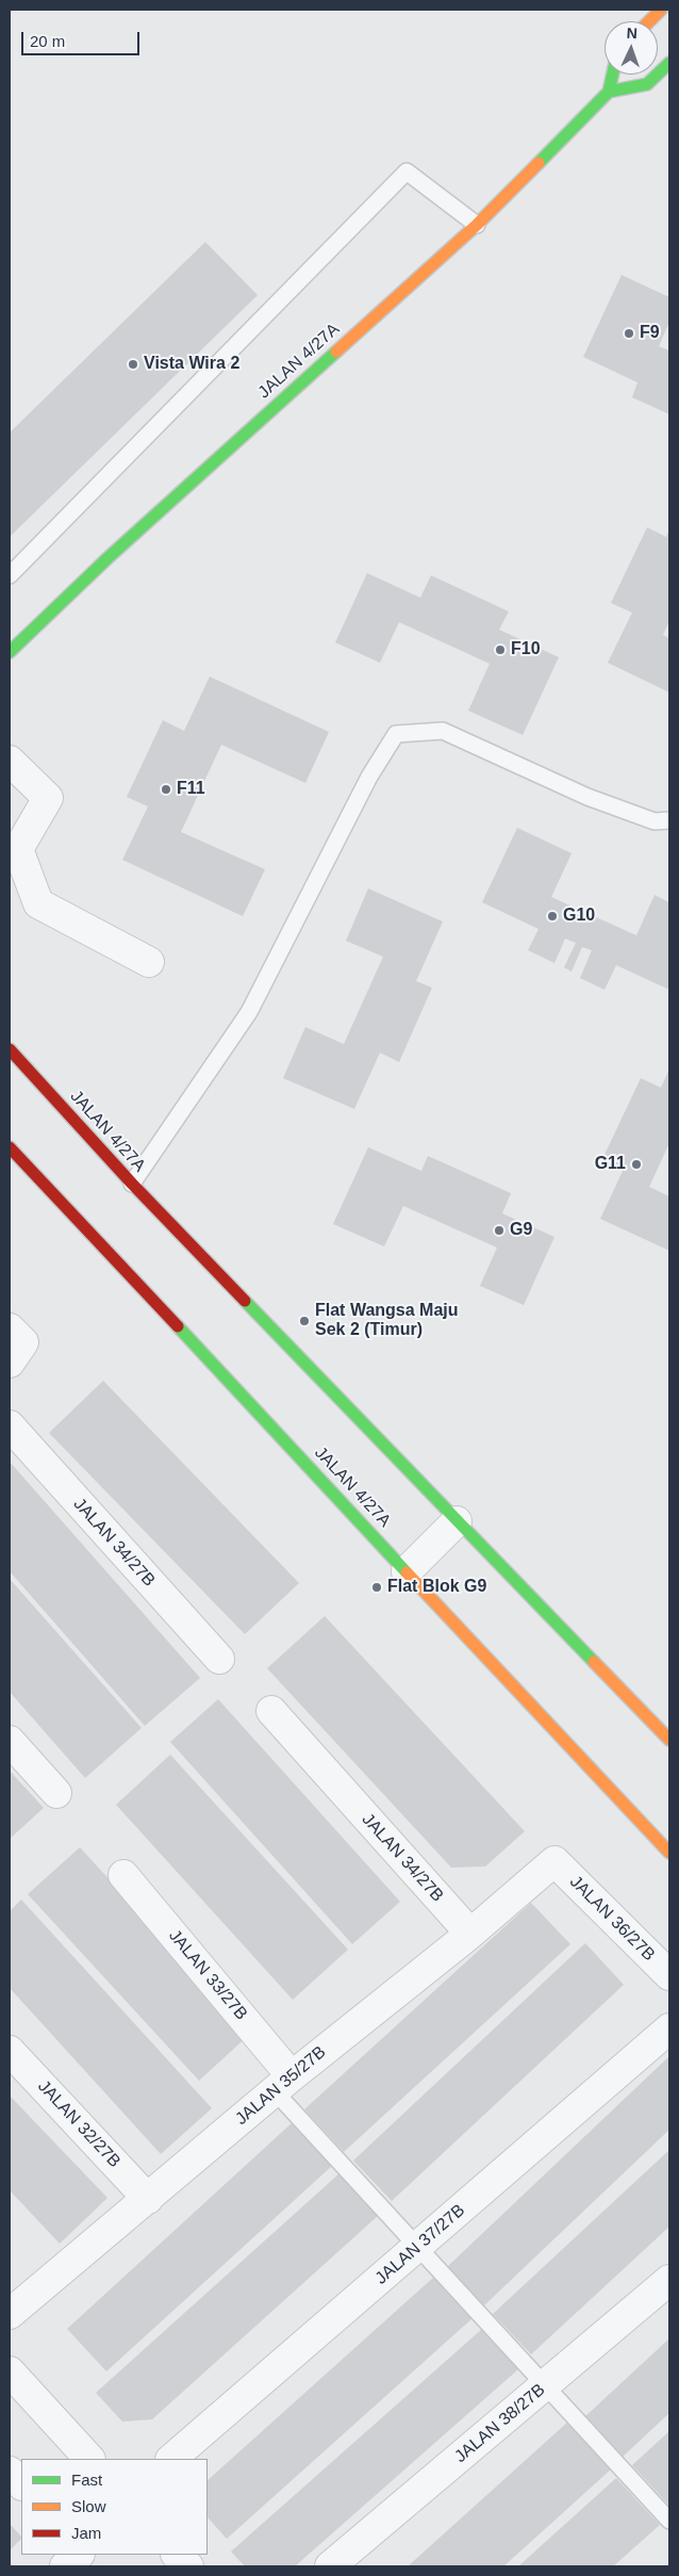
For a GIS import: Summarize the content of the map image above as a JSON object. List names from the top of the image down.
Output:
{
  "streets": {
    "street": [
      "JALAN 4/27A",
      "JALAN 34/27B",
      "JALAN 36/27B",
      "JALAN 33/27B",
      "JALAN 35/27B",
      "JALAN 32/27B",
      "JALAN 37/27B",
      "JALAN 38/27B"
    ]
  },
  "crossings": [
    ["JALAN 34/27B", "JALAN 35/27B"],
    ["JALAN 36/27B", "JALAN 35/27B"],
    ["JALAN 33/27B", "JALAN 35/27B"],
    ["JALAN 35/27B", "JALAN 32/27B"]
  ],
  "places": [
    "F9",
    "Vista Wira 2",
    "F10",
    "F11",
    "G10",
    "G11",
    "G9",
    "Flat Wangsa Maju Sek 2 (Timur)",
    "Flat Blok G9"
  ],
  "legend": ["Fast", "Slow", "Jam"],
  "scale_bar": "20 m",
  "north": "top"
}
